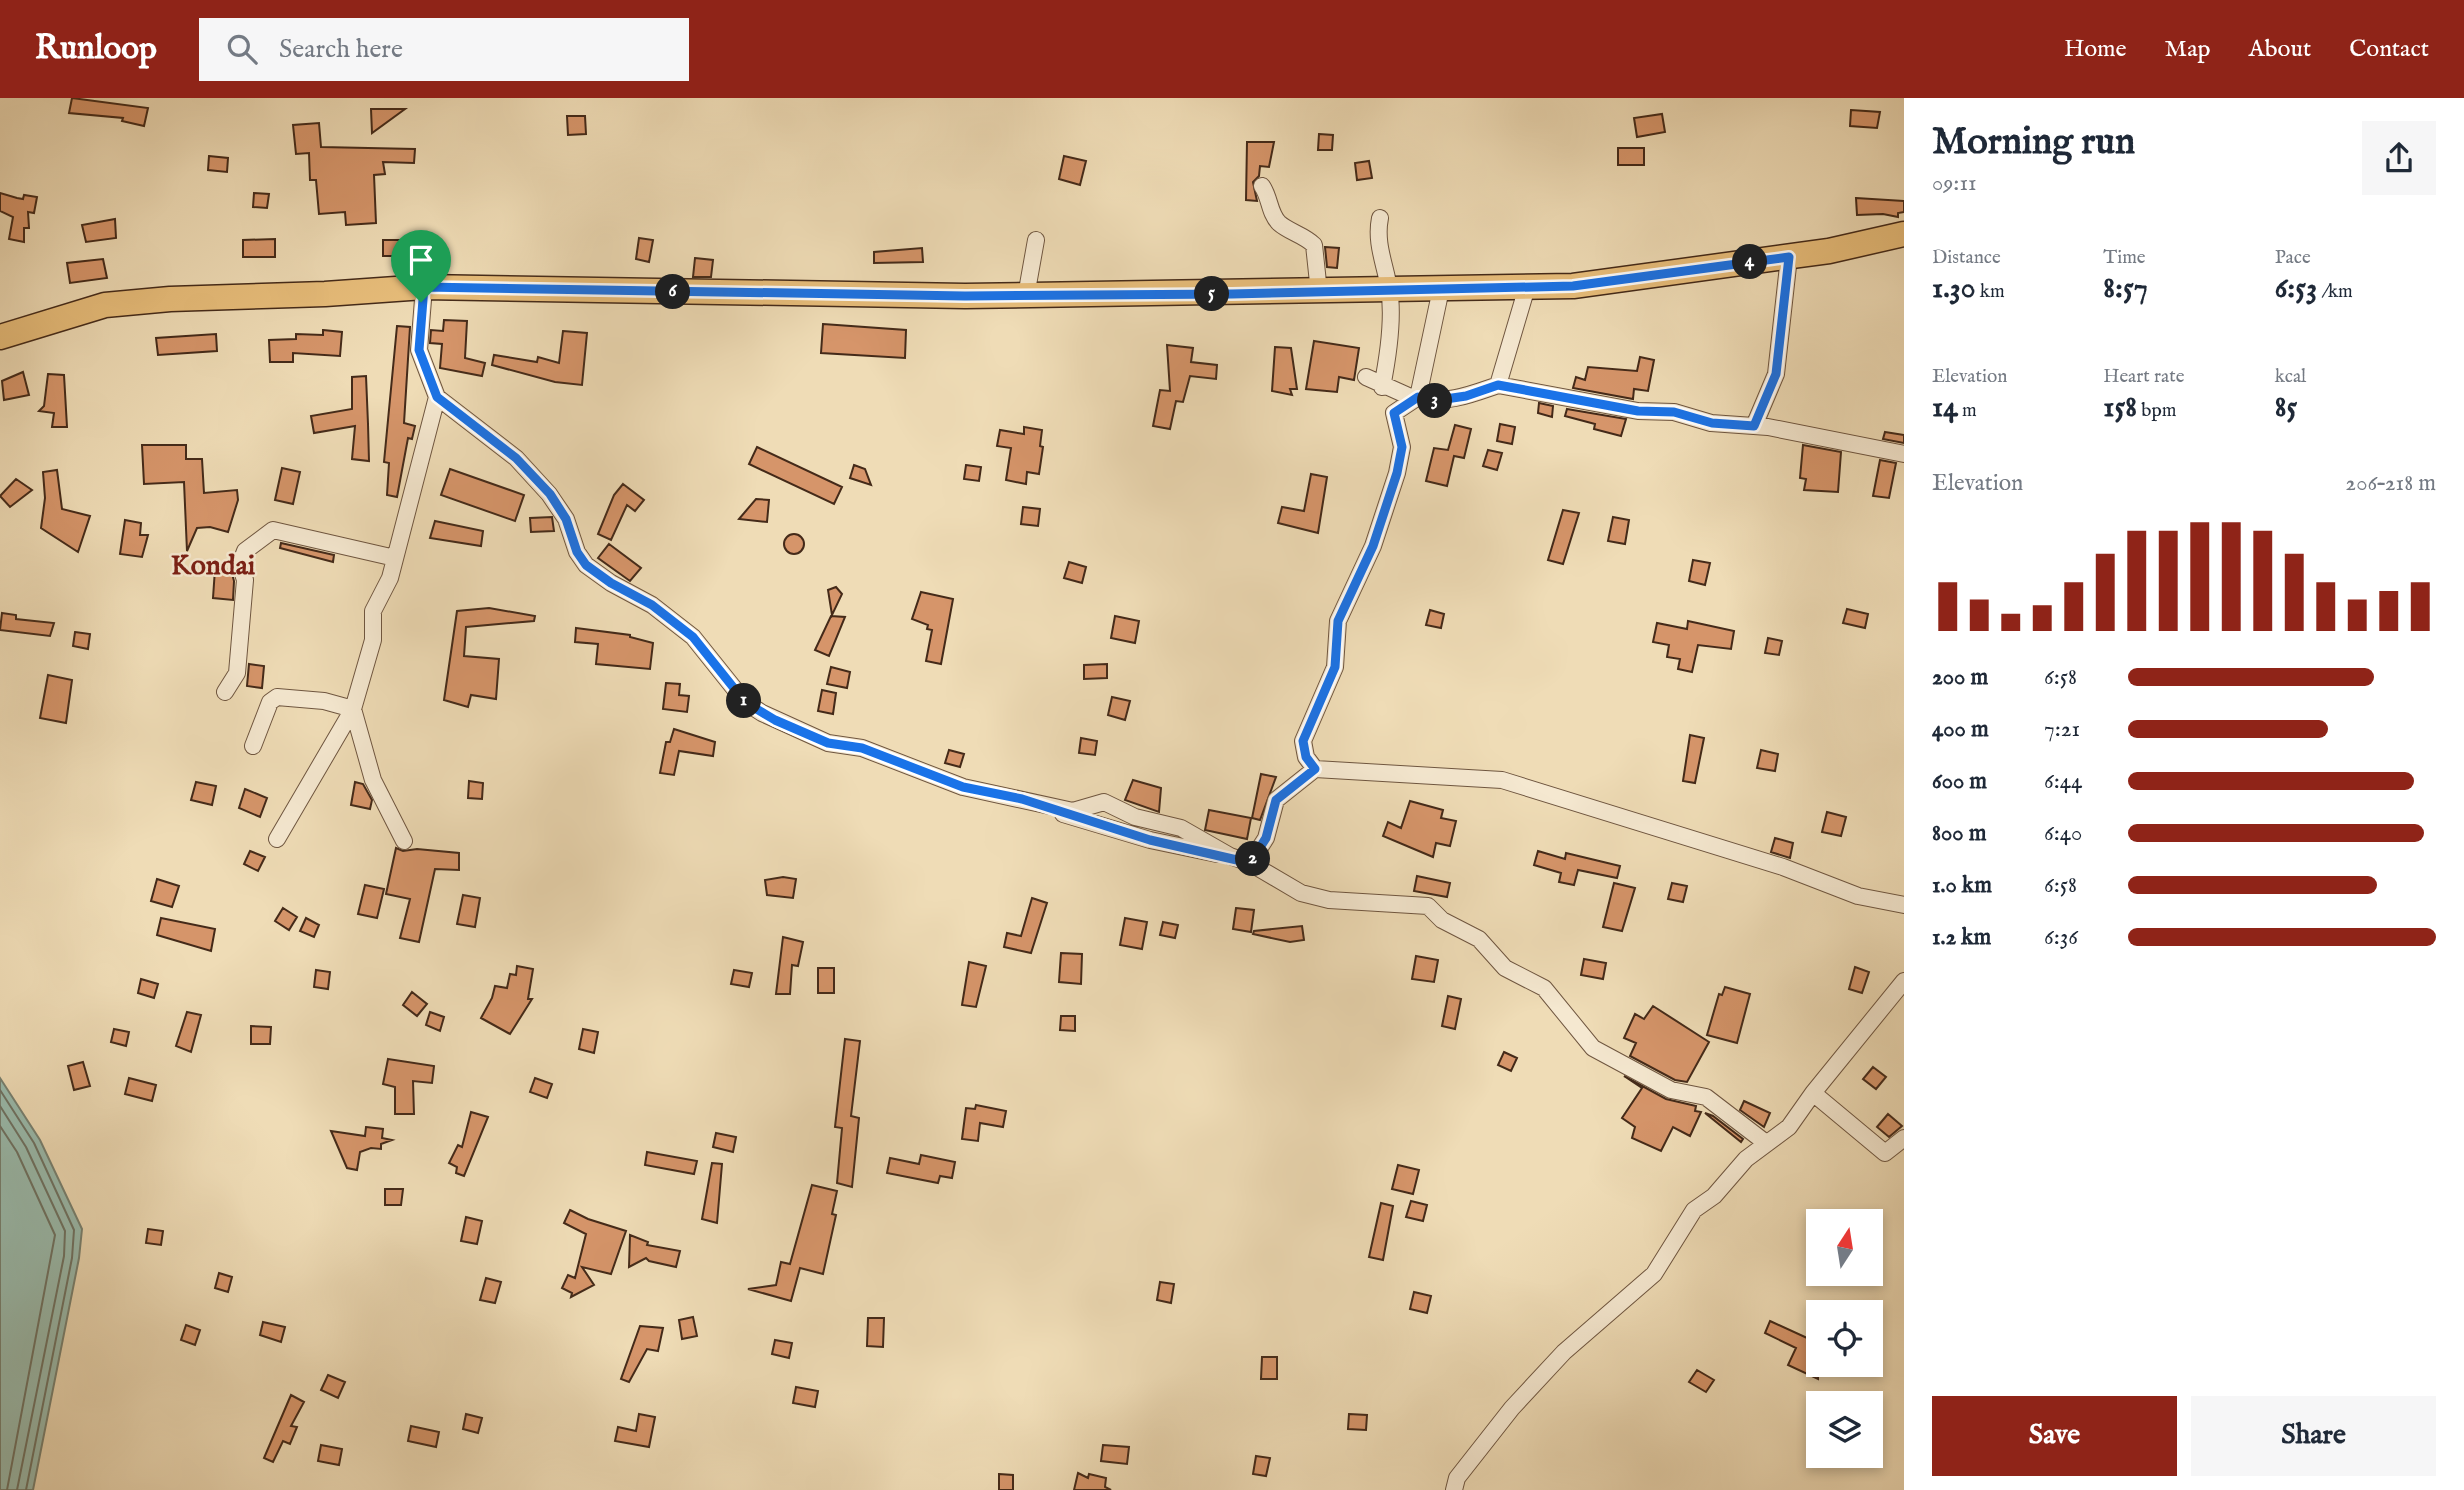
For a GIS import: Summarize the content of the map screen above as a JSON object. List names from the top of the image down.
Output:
{
  "districts": ["Kondai"],
  "north": "top",
  "page": {
    "header": "Runloop",
    "search": "Search here",
    "nav": [
      "Home",
      "Map",
      "About",
      "Contact"
    ],
    "heading": ["Morning run", "09:11"],
    "stats": [
      ["Distance", "1.30 km"],
      ["Time", "8:57"],
      ["Pace", "6:53 /km"],
      ["Elevation", "14 m"],
      ["Heart rate", "158 bpm"],
      ["kcal", "85"]
    ],
    "pins": [
      "4",
      "6",
      "5",
      "3",
      "1",
      "2"
    ],
    "chart": ["Elevation", "206–218 m"],
    "list": [
      {
        "name": "200 m",
        "note": "6:58"
      },
      {
        "name": "400 m",
        "note": "7:21"
      },
      {
        "name": "600 m",
        "note": "6:44"
      },
      {
        "name": "800 m",
        "note": "6:40"
      },
      {
        "name": "1.0 km",
        "note": "6:58"
      },
      {
        "name": "1.2 km",
        "note": "6:36"
      }
    ],
    "buttons": ["Save", "Share"]
  }
}
